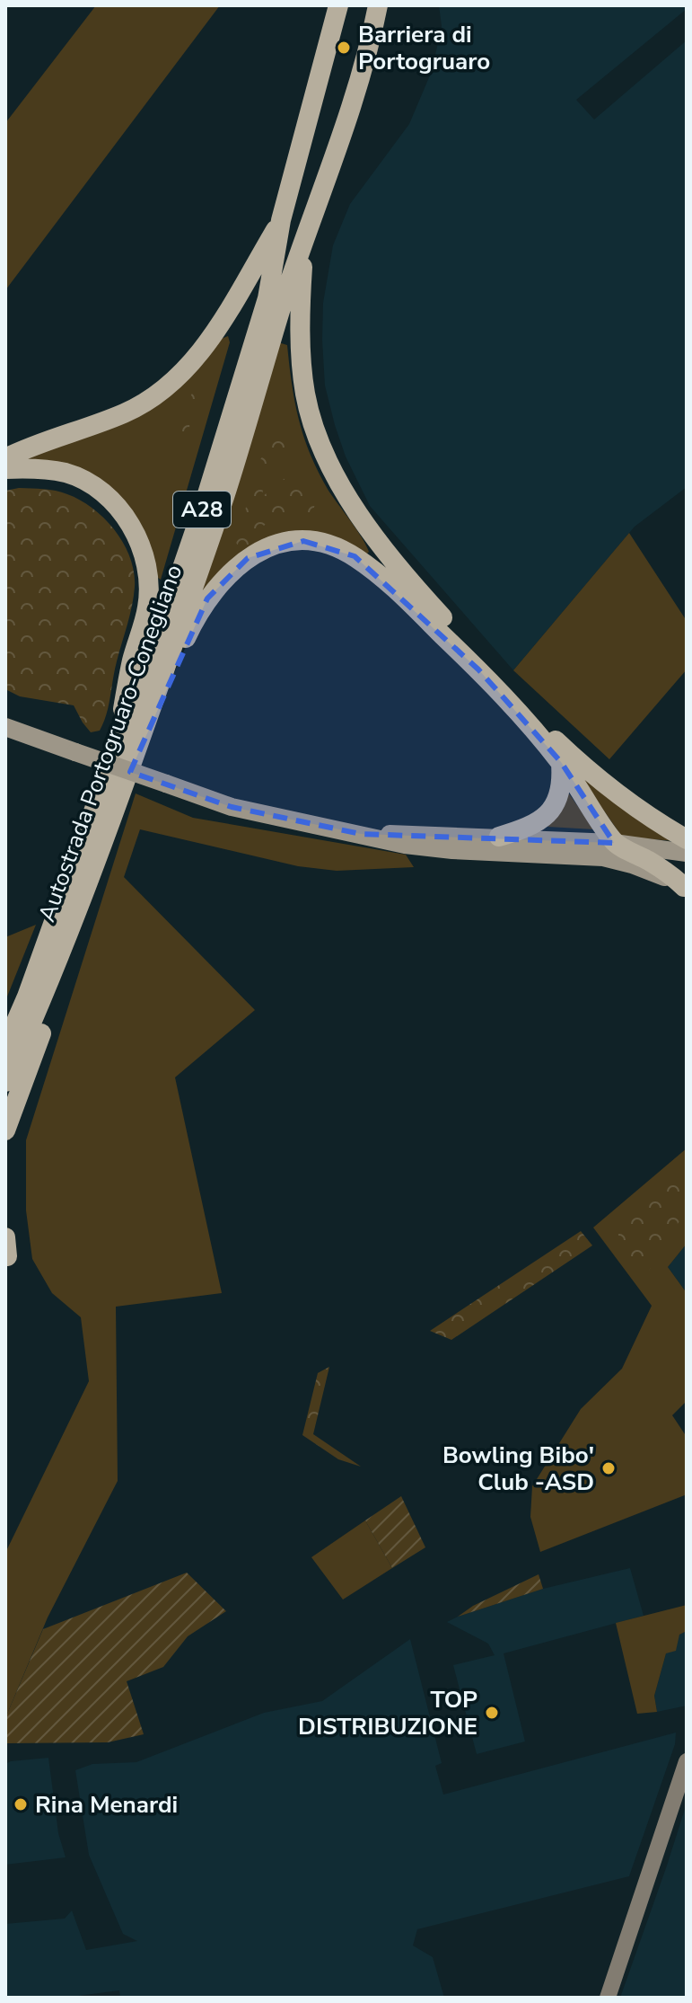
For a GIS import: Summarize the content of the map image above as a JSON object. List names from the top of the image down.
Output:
{
  "streets": {
    "highway": ["A28", "Autostrada Portogruaro-Conegliano"]
  },
  "places": [
    "Barriera di Portogruaro",
    "Bowling Bibo' Club -ASD",
    "TOP DISTRIBUZIONE",
    "Rina Menardi"
  ]
}
